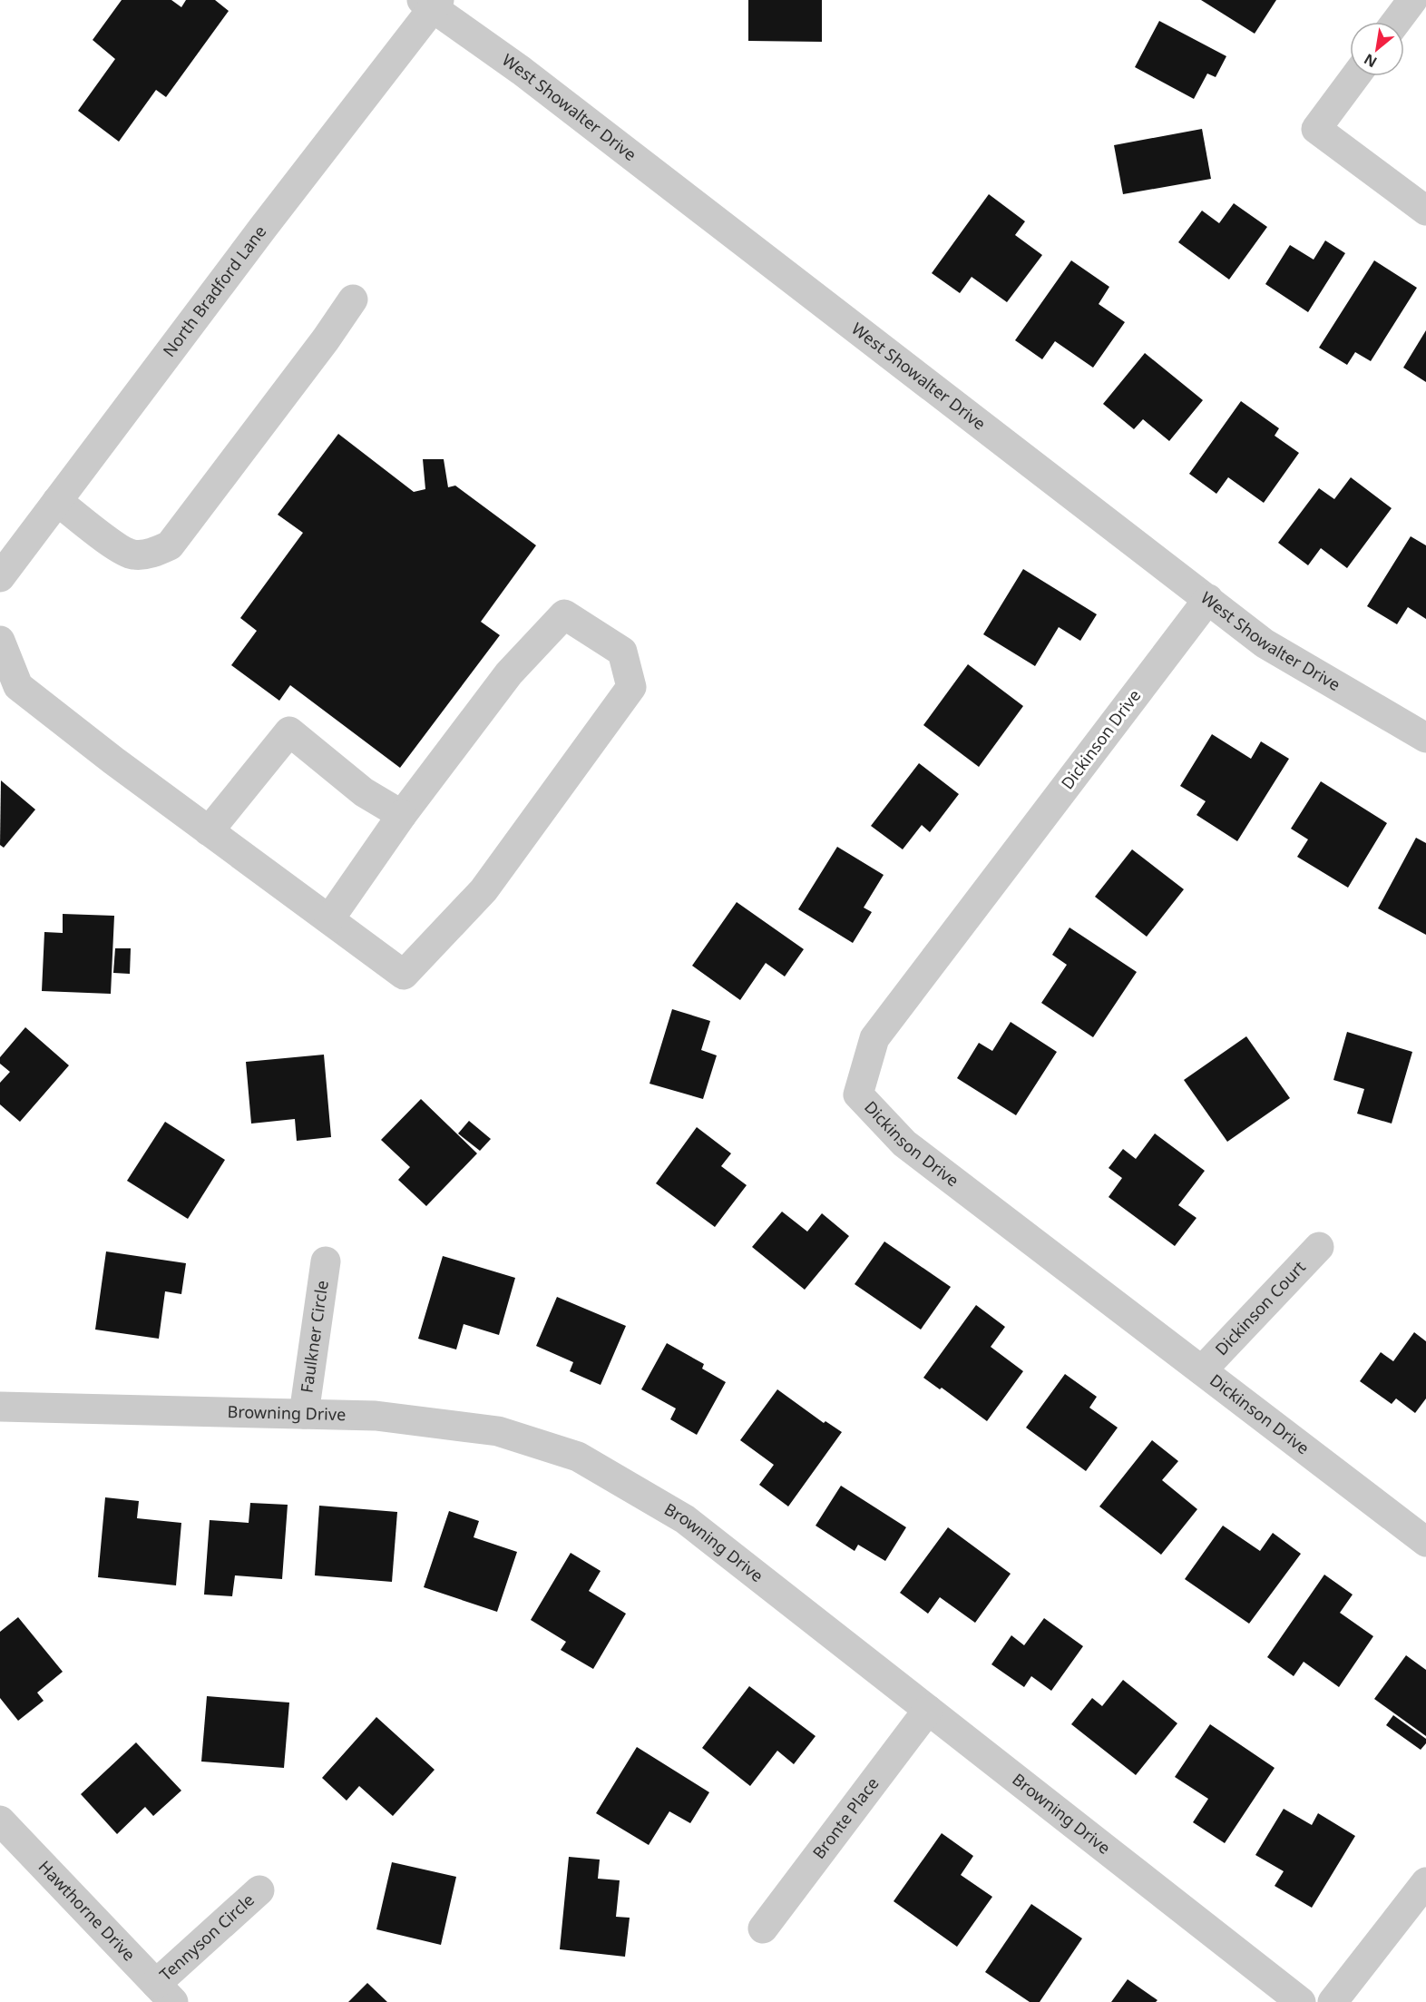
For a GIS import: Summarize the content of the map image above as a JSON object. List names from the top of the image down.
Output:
{
  "streets": {
    "street": [
      "West Showalter Drive",
      "North Bradford Lane",
      "Dickinson Drive",
      "Dickinson Court",
      "Faulkner Circle",
      "Browning Drive",
      "Bronte Place",
      "Hawthorne Drive",
      "Tennyson Circle"
    ]
  },
  "crossings": [
    ["West Showalter Drive", "North Bradford Lane"],
    ["West Showalter Drive", "Dickinson Drive"],
    ["Dickinson Drive", "Dickinson Court"],
    ["Faulkner Circle", "Browning Drive"],
    ["Browning Drive", "Bronte Place"],
    ["Hawthorne Drive", "Tennyson Circle"]
  ],
  "north": "bottom left"
}
